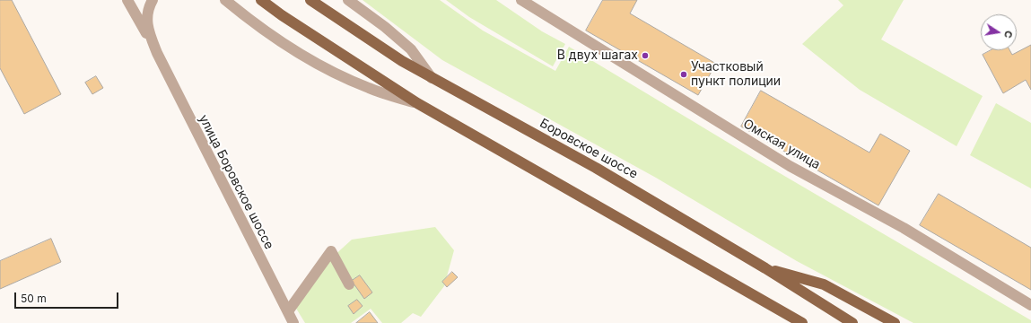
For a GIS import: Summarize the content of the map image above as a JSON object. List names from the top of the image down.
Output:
{
  "streets": {
    "main road": ["Боровское шоссе"],
    "street": ["Омская улица", "улица Боровское шоссе"]
  },
  "places": ["В двух шагах", "Участковый пункт полиции"],
  "scale_bar": "50 m",
  "north": "right"
}
